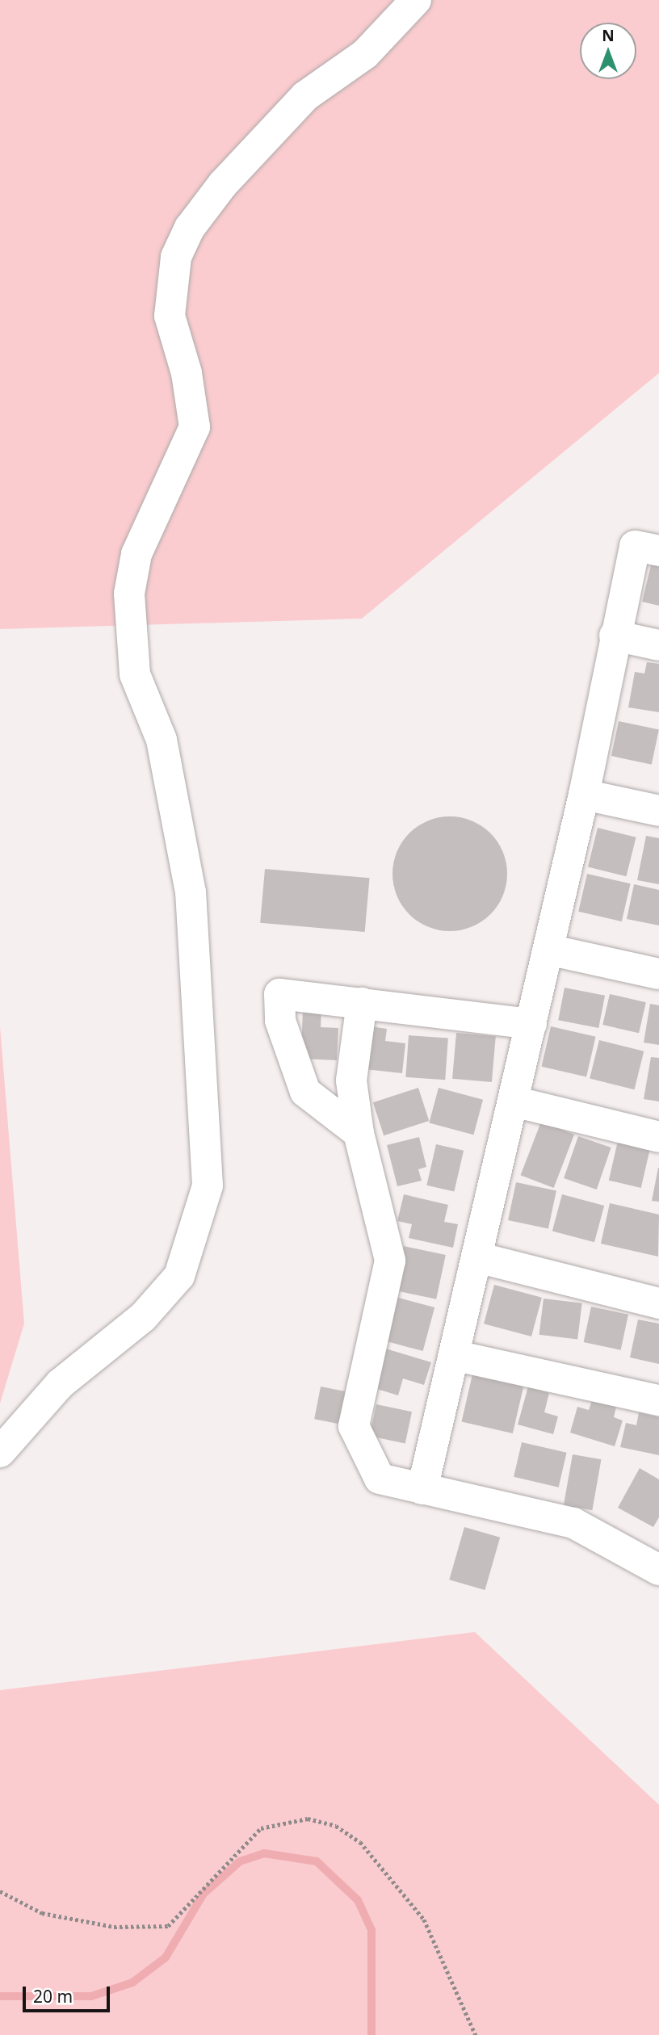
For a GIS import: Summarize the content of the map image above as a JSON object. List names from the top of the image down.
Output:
{
  "scale_bar": "20 m",
  "north": "top"
}
